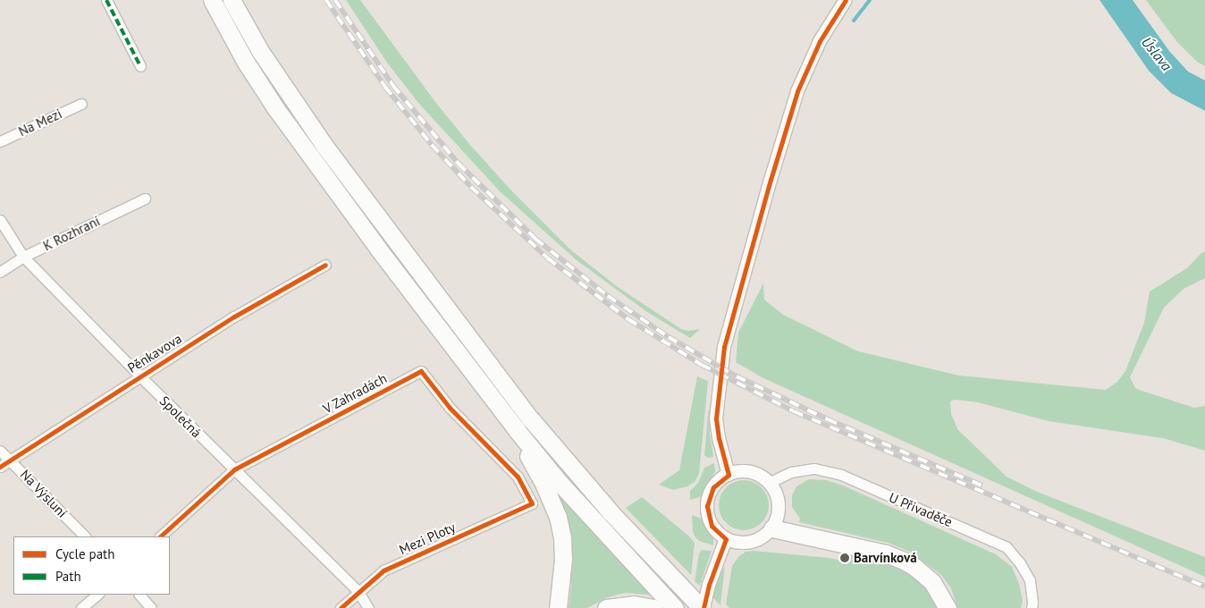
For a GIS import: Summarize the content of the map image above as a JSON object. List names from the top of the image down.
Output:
{
  "streets": {
    "street": [
      "Na Mezi",
      "K Rozhraní",
      "Pěnkavova",
      "V Zahradách",
      "Společná",
      "Na Výsluní",
      "U Přivaděče",
      "Mezi Ploty"
    ]
  },
  "crossings": [
    ["K Rozhraní", "Společná"],
    ["Pěnkavova", "Společná"],
    ["Pěnkavova", "Na Výsluní"],
    ["V Zahradách", "Společná"],
    ["V Zahradách", "Mezi Ploty"],
    ["Společná", "Mezi Ploty"]
  ],
  "water": ["Úslava"],
  "places": ["Barvínková"],
  "legend": ["Cycle path", "Path"]
}
